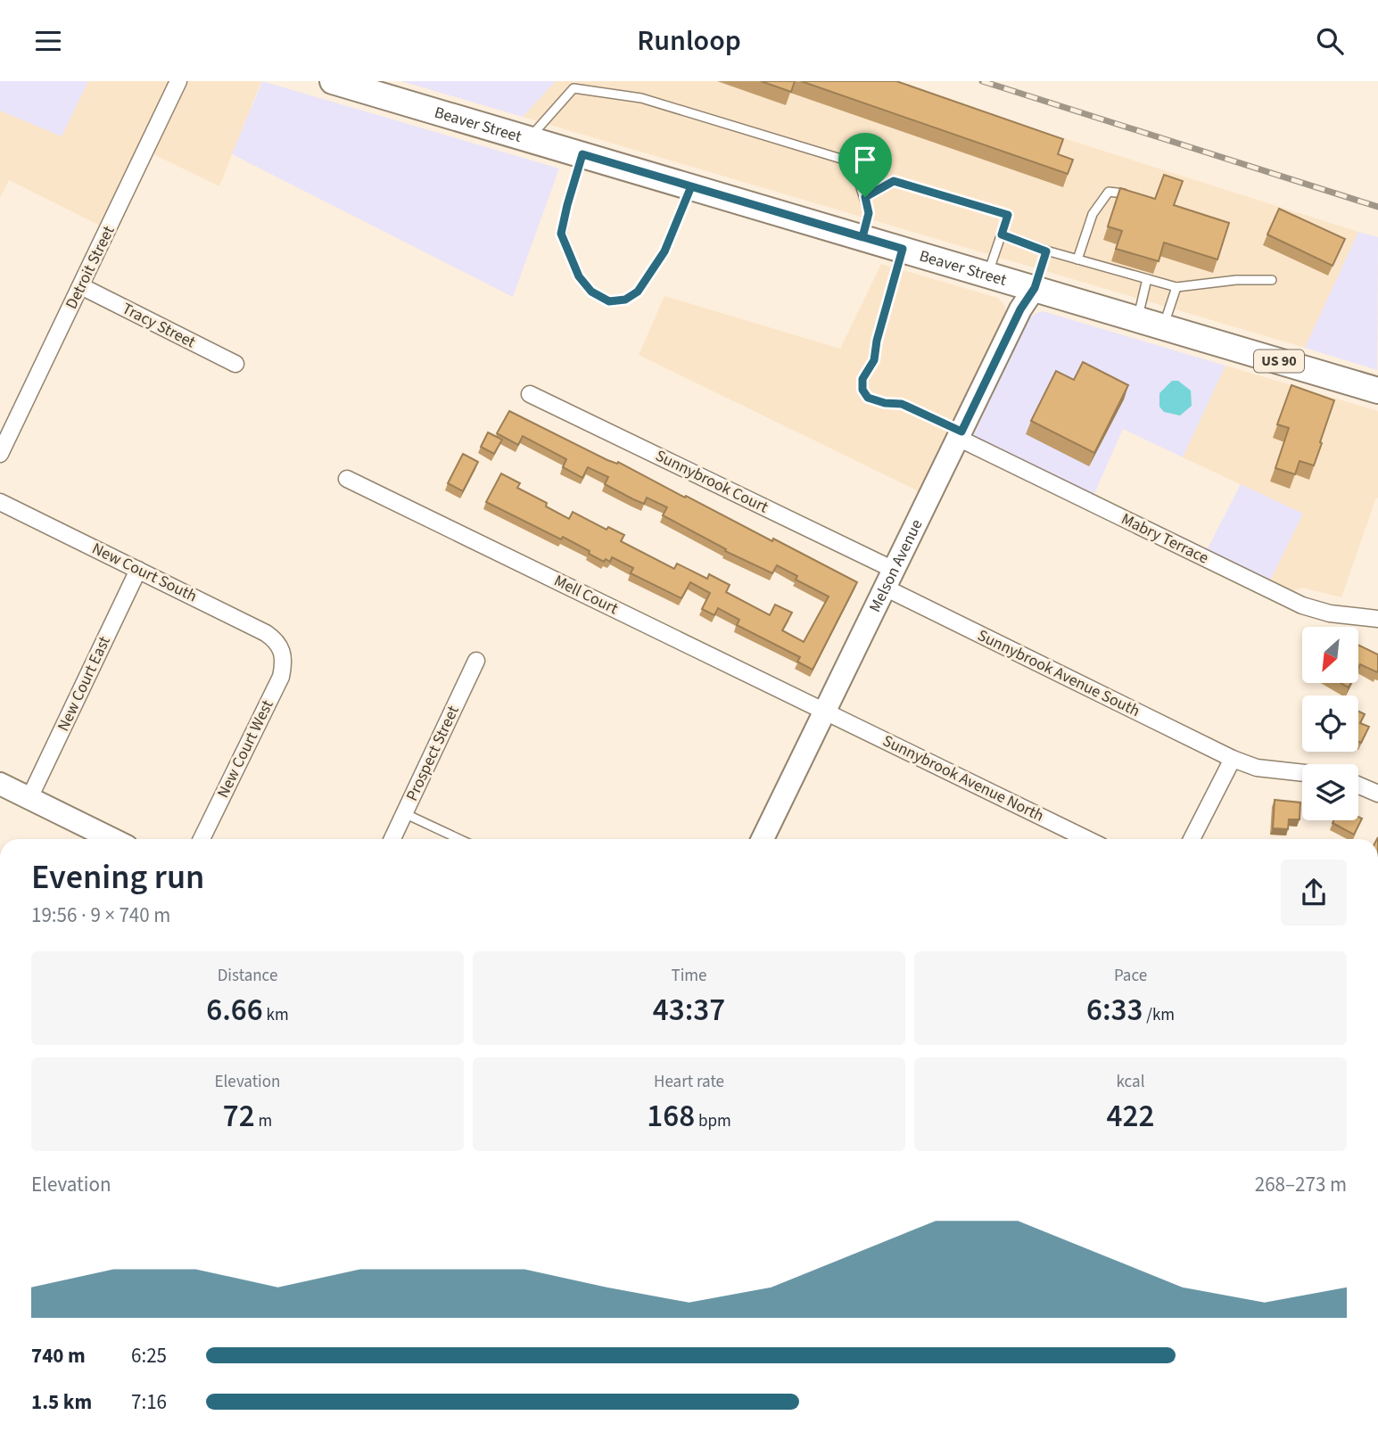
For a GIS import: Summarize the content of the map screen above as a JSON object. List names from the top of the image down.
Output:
{
  "streets": {
    "main road": ["Beaver Street", "US 90"],
    "street": [
      "Detroit Street",
      "Tracy Street",
      "Sunnybrook Court",
      "Mabry Terrace",
      "Melson Avenue",
      "New Court South",
      "Mell Court",
      "Sunnybrook Avenue South",
      "New Court East",
      "New Court West",
      "Prospect Street",
      "Sunnybrook Avenue North"
    ]
  },
  "crossings": [
    ["Beaver Street", "Melson Avenue"],
    ["Detroit Street", "Tracy Street"],
    ["Sunnybrook Court", "Melson Avenue"],
    ["Sunnybrook Court", "Sunnybrook Avenue South"],
    ["Mabry Terrace", "Melson Avenue"],
    ["Melson Avenue", "Mell Court"],
    ["Melson Avenue", "Sunnybrook Avenue South"],
    ["Melson Avenue", "Sunnybrook Avenue North"],
    ["New Court South", "New Court East"],
    ["New Court South", "New Court West"],
    ["Mell Court", "Sunnybrook Avenue North"]
  ],
  "north": "bottom left",
  "page": {
    "header": "Runloop",
    "heading": ["Evening run", "19:56 · 9 × 740 m"],
    "stats": [
      ["Distance", "6.66 km"],
      ["Time", "43:37"],
      ["Pace", "6:33 /km"],
      ["Elevation", "72 m"],
      ["Heart rate", "168 bpm"],
      ["kcal", "422"]
    ],
    "chart": ["Elevation", "268–273 m"],
    "list": [
      {
        "name": "740 m",
        "note": "6:25"
      },
      {
        "name": "1.5 km",
        "note": "7:16"
      }
    ]
  }
}
